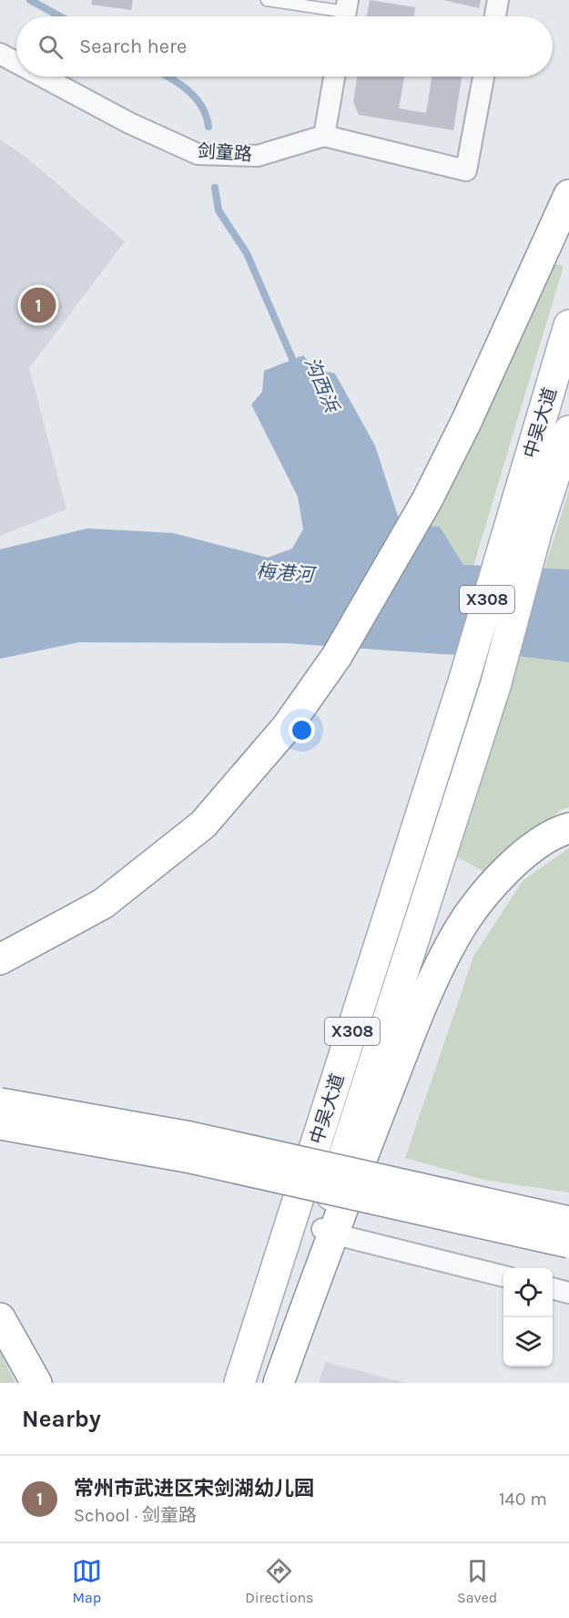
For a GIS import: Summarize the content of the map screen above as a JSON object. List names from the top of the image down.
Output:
{
  "streets": {
    "main road": ["中吴大道", "X308"],
    "street": ["剑童路"]
  },
  "water": ["沟西浜", "梅港河"],
  "page": {
    "search": "Search here",
    "pins": "1",
    "heading": "Nearby",
    "list": [
      {
        "mark": "1",
        "name": "常州市武进区宋剑湖幼儿园",
        "note": "School · 剑童路",
        "value": "140 m"
      }
    ],
    "nav": ["Map", "Directions", "Saved"]
  }
}
